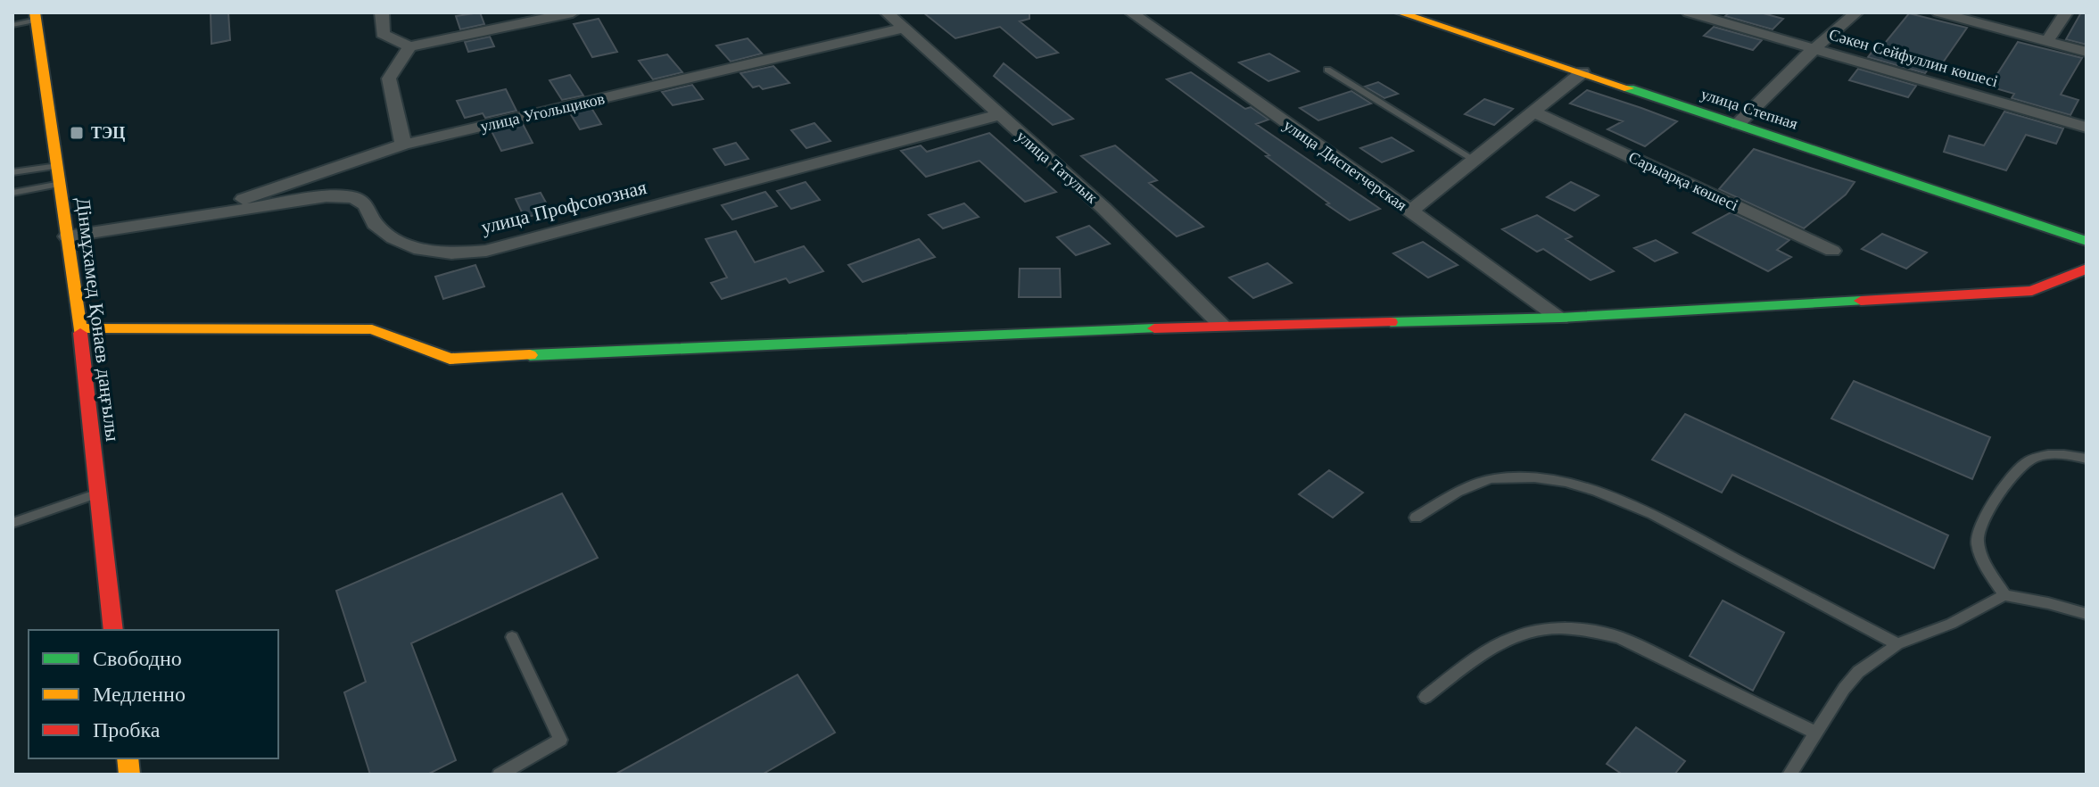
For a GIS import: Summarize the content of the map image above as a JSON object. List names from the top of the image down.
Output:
{
  "streets": {
    "street": [
      "Сәкен Сейфуллин көшесі",
      "улица Степная",
      "улица Угольщиков",
      "улица Диспетчерская",
      "улица Татулык",
      "Сарыарқа көшесі",
      "улица Профсоюзная",
      "Дінмұхамед Қонаев даңғылы"
    ]
  },
  "crossings": [
    ["улица Угольщиков", "улица Татулык"],
    ["улица Угольщиков", "улица Профсоюзная"],
    ["улица Татулык", "улица Профсоюзная"],
    ["улица Профсоюзная", "Дінмұхамед Қонаев даңғылы"]
  ],
  "places": {
    "transit": ["ТЭЦ"]
  },
  "legend": ["Свободно", "Медленно", "Пробка"]
}
